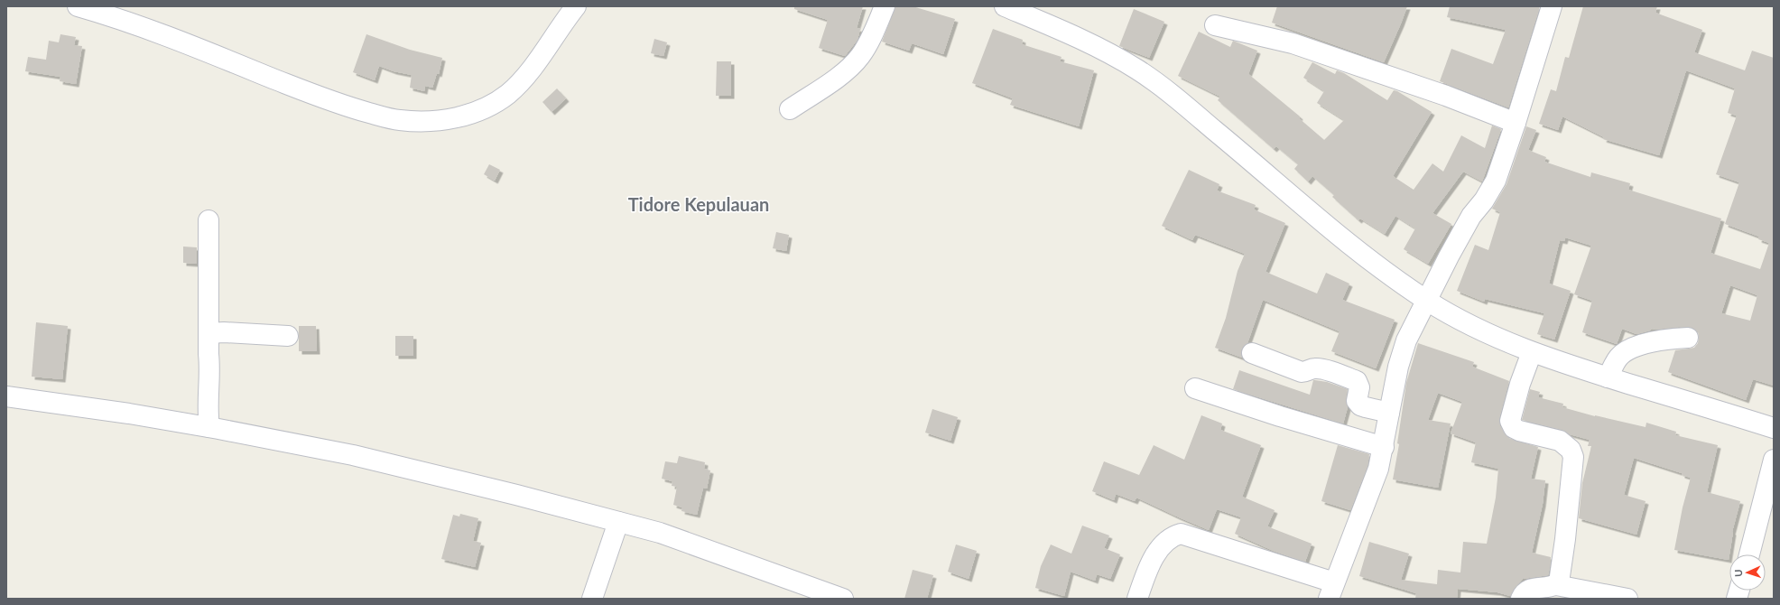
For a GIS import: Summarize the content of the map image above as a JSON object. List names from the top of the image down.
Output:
{
  "districts": ["Tidore Kepulauan"],
  "north": "left"
}
